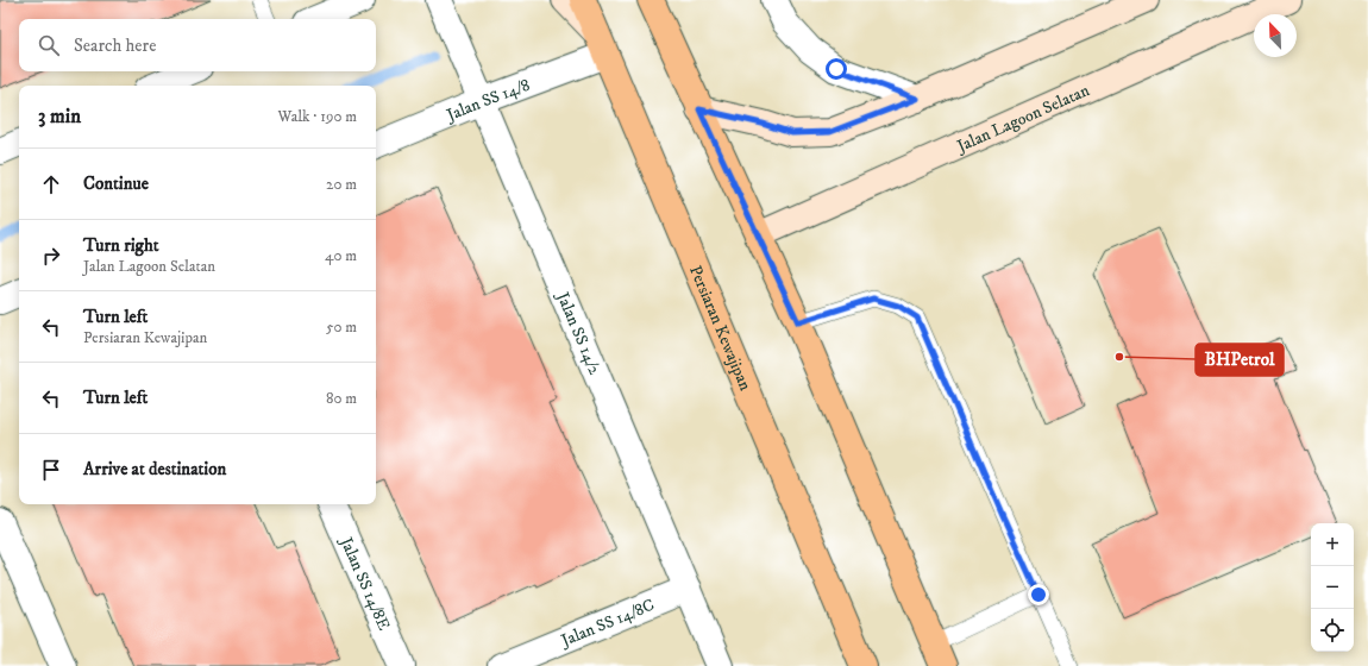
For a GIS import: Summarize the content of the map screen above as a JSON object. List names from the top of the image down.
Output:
{
  "streets": {
    "main road": ["Jalan Lagoon Selatan", "Persiaran Kewajipan"],
    "street": [
      "Jalan SS 14/8",
      "Jalan SS 14/2",
      "Jalan SS 14/8E",
      "Jalan SS 14/8C"
    ]
  },
  "crossings": [
    ["Jalan SS 14/8", "Persiaran Kewajipan"],
    ["Jalan SS 14/8", "Jalan SS 14/2"],
    ["Jalan SS 14/2", "Jalan SS 14/8C"]
  ],
  "places": ["BHPetrol"],
  "north": "top left",
  "page": {
    "search": "Search here",
    "heading": ["3 min", "Walk · 190 m"],
    "list": [
      ["Continue", "20 m"],
      ["Turn right", "Jalan Lagoon Selatan", "40 m"],
      ["Turn left", "Persiaran Kewajipan", "50 m"],
      ["Turn left", "80 m"],
      "Arrive at destination"
    ],
    "map_buttons": ["+", "−"]
  }
}
